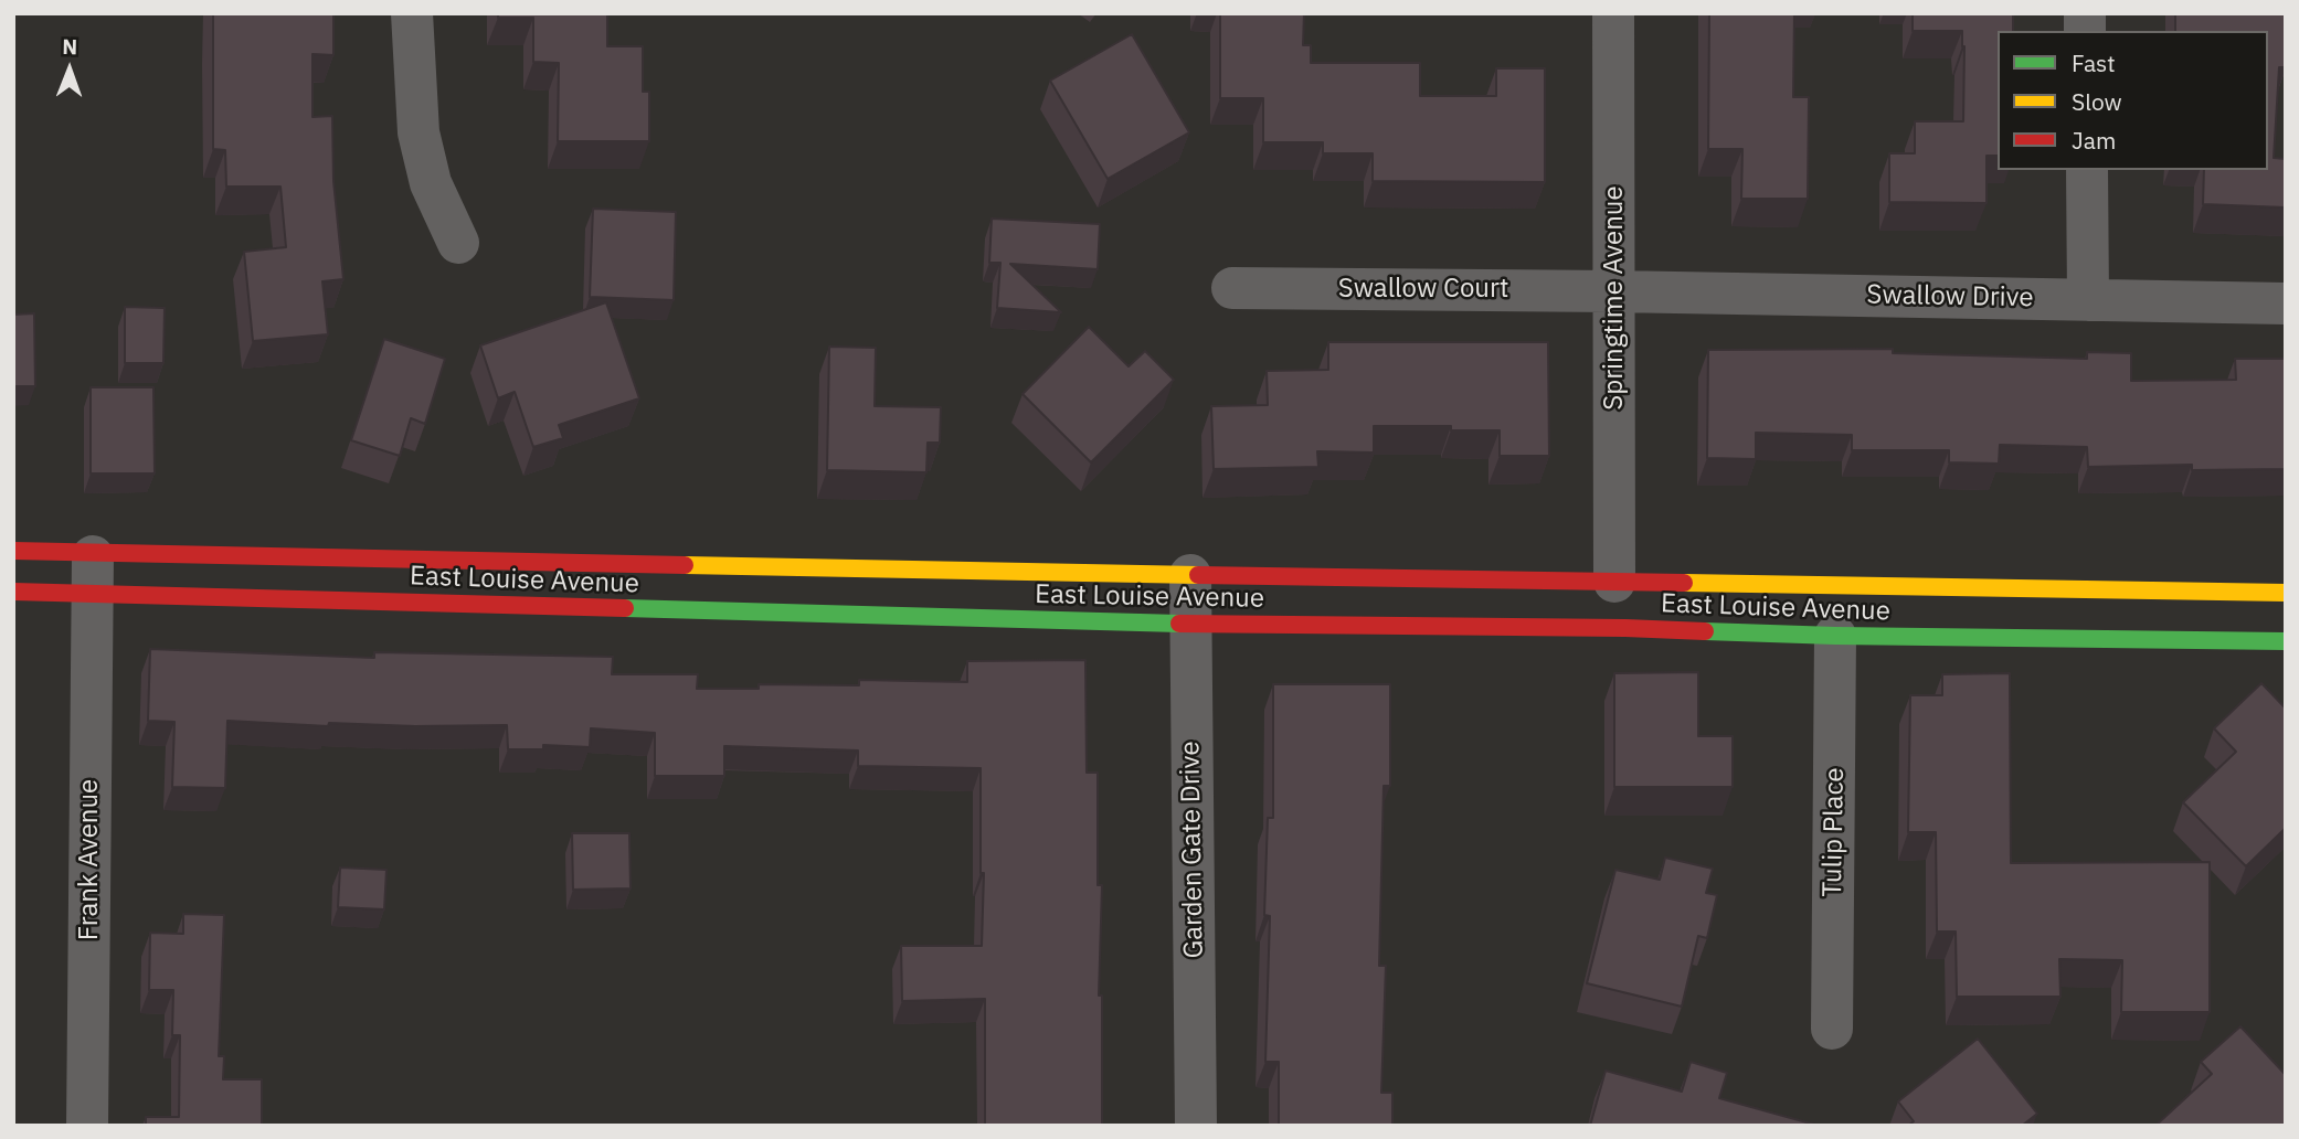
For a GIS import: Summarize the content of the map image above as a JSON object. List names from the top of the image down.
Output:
{
  "streets": {
    "street": [
      "Swallow Court",
      "Swallow Drive",
      "Springtime Avenue",
      "East Louise Avenue",
      "Tulip Place",
      "Garden Gate Drive",
      "Frank Avenue"
    ]
  },
  "crossings": [
    ["Swallow Court", "Swallow Drive"],
    ["Swallow Court", "Springtime Avenue"],
    ["Swallow Drive", "Springtime Avenue"],
    ["Springtime Avenue", "East Louise Avenue"],
    ["East Louise Avenue", "Tulip Place"],
    ["East Louise Avenue", "Garden Gate Drive"],
    ["East Louise Avenue", "Frank Avenue"]
  ],
  "legend": ["Fast", "Slow", "Jam"],
  "north": "top"
}
